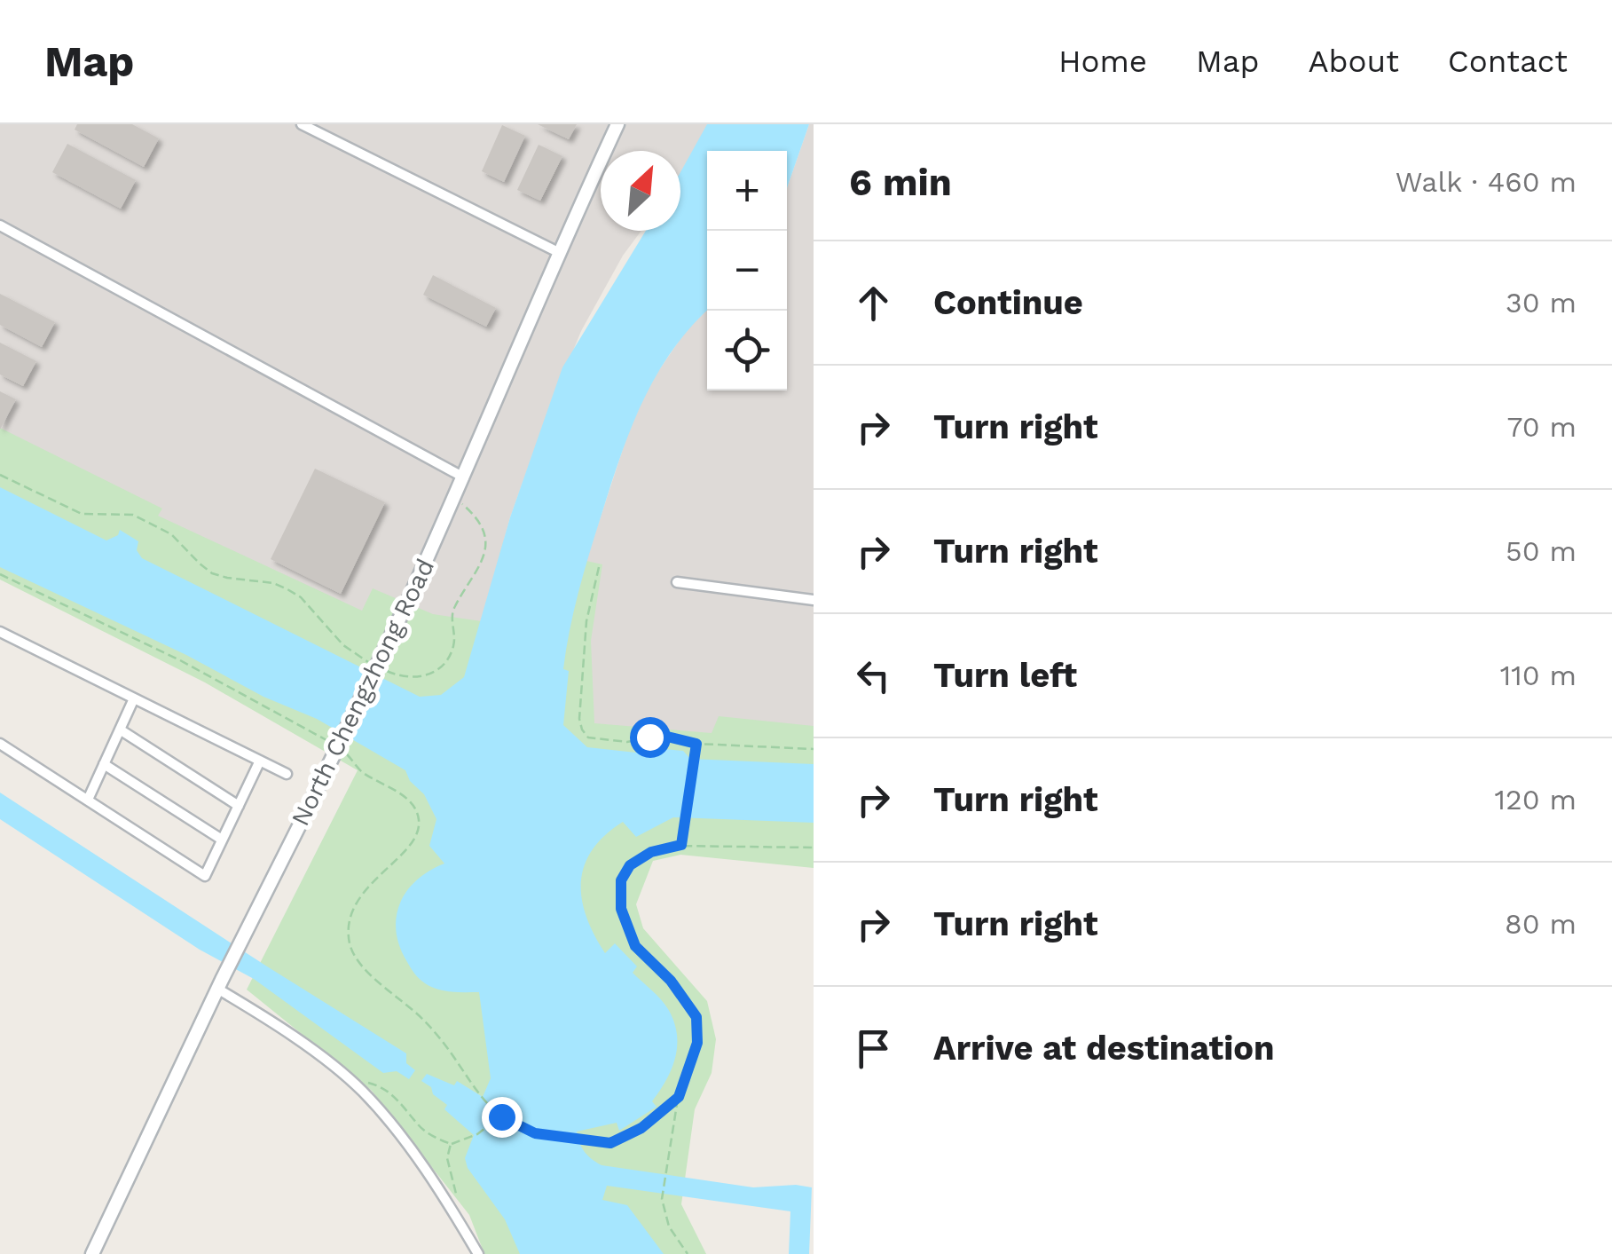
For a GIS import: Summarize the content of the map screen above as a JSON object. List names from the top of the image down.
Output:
{
  "streets": {
    "street": ["North Chengzhong Road"]
  },
  "north": "top right",
  "page": {
    "header": "Map",
    "nav": [
      "Home",
      "Map",
      "About",
      "Contact"
    ],
    "heading": ["6 min", "Walk · 460 m"],
    "map_buttons": ["+", "−"],
    "list": [
      ["Continue", "30 m"],
      ["Turn right", "70 m"],
      ["Turn right", "50 m"],
      ["Turn left", "110 m"],
      ["Turn right", "120 m"],
      ["Turn right", "80 m"],
      "Arrive at destination"
    ]
  }
}
